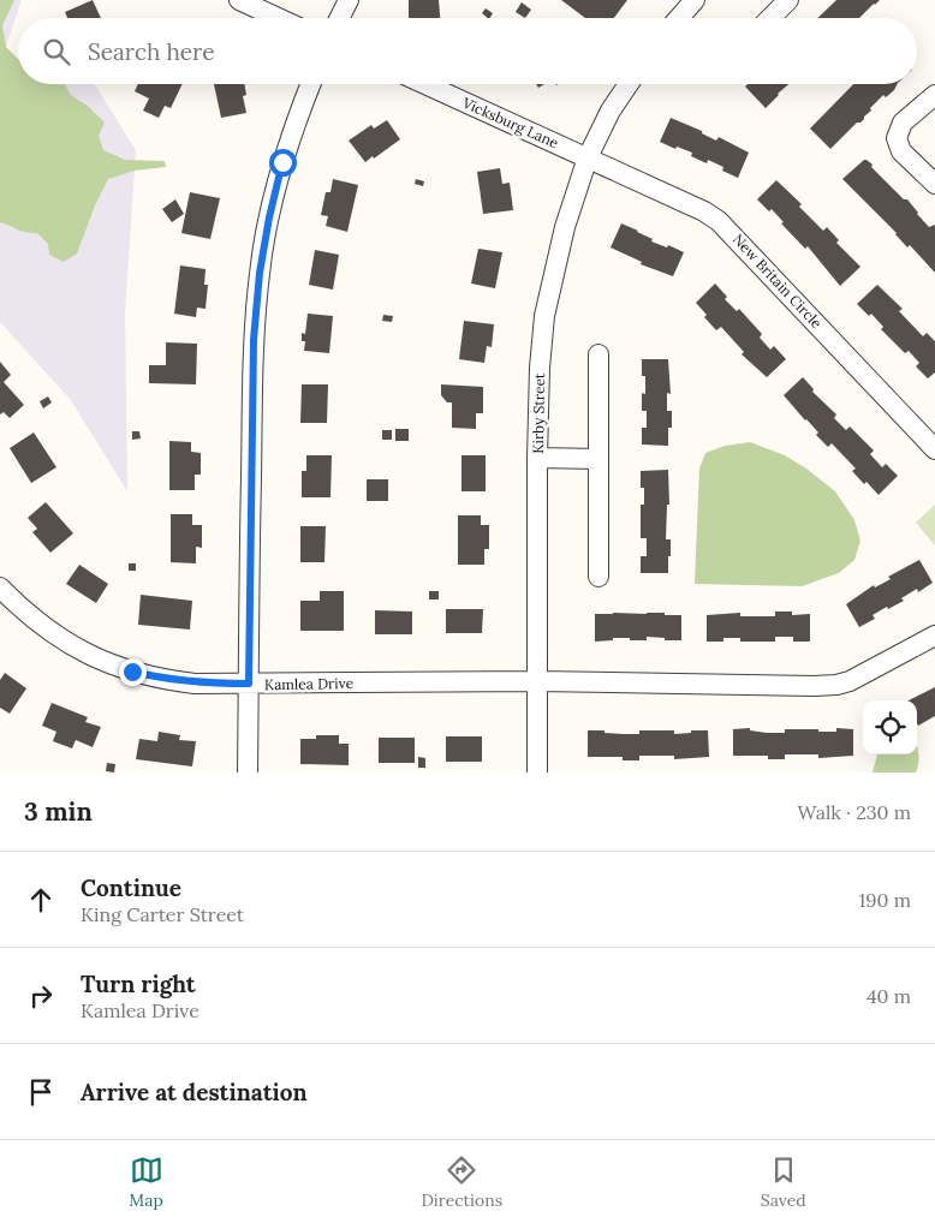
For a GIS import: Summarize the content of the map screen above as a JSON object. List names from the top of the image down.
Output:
{
  "streets": {
    "street": [
      "Vicksburg Lane",
      "New Britain Circle",
      "Kirby Street",
      "Kamlea Drive"
    ]
  },
  "crossings": [
    ["Vicksburg Lane", "New Britain Circle"],
    ["Vicksburg Lane", "Kirby Street"],
    ["New Britain Circle", "Kirby Street"],
    ["Kirby Street", "Kamlea Drive"]
  ],
  "page": {
    "search": "Search here",
    "heading": ["3 min", "Walk · 230 m"],
    "list": [
      ["Continue", "King Carter Street", "190 m"],
      ["Turn right", "Kamlea Drive", "40 m"],
      "Arrive at destination"
    ],
    "nav": ["Map", "Directions", "Saved"]
  }
}
